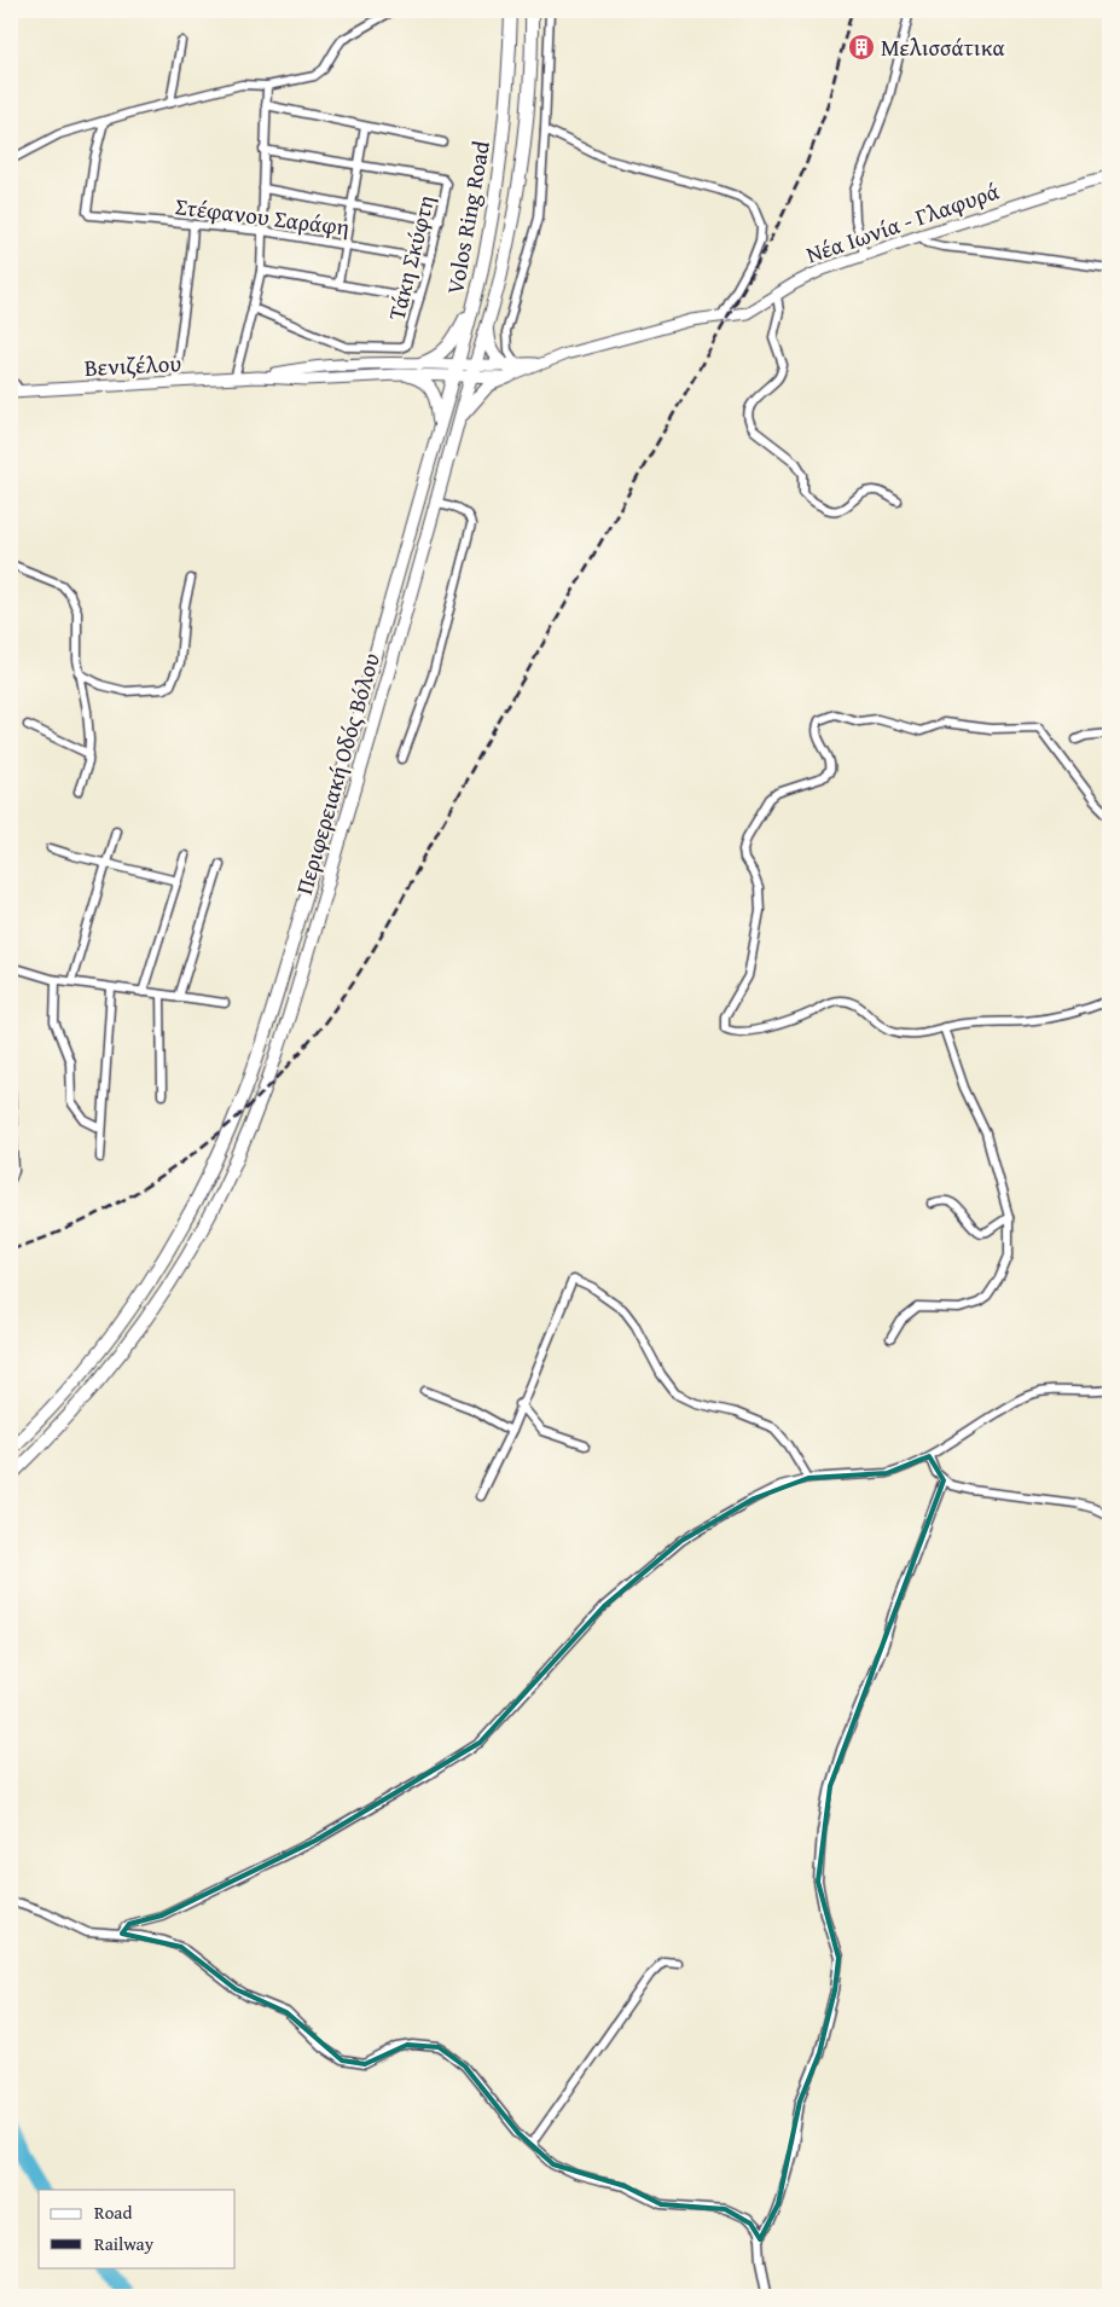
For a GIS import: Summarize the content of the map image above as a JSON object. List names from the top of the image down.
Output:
{
  "streets": {
    "main road": [
      "Volos Ring Road",
      "Νέα Ιωνία - Γλαφυρά",
      "Βενιζέλου",
      "Περιφερειακή Οδός Βόλου"
    ],
    "street": ["Στέφανου Σαράφη", "Τάκη Σκύφτη"]
  },
  "crossings": [
    ["Στέφανου Σαράφη", "Τάκη Σκύφτη"],
    ["Volos Ring Road", "Νέα Ιωνία - Γλαφυρά"],
    ["Volos Ring Road", "Βενιζέλου"],
    ["Volos Ring Road", "Περιφερειακή Οδός Βόλου"],
    ["Νέα Ιωνία - Γλαφυρά", "Βενιζέλου"],
    ["Νέα Ιωνία - Γλαφυρά", "Περιφερειακή Οδός Βόλου"]
  ],
  "places": {
    "building": ["Μελισσάτικα"]
  },
  "legend": ["Road", "Railway"]
}
